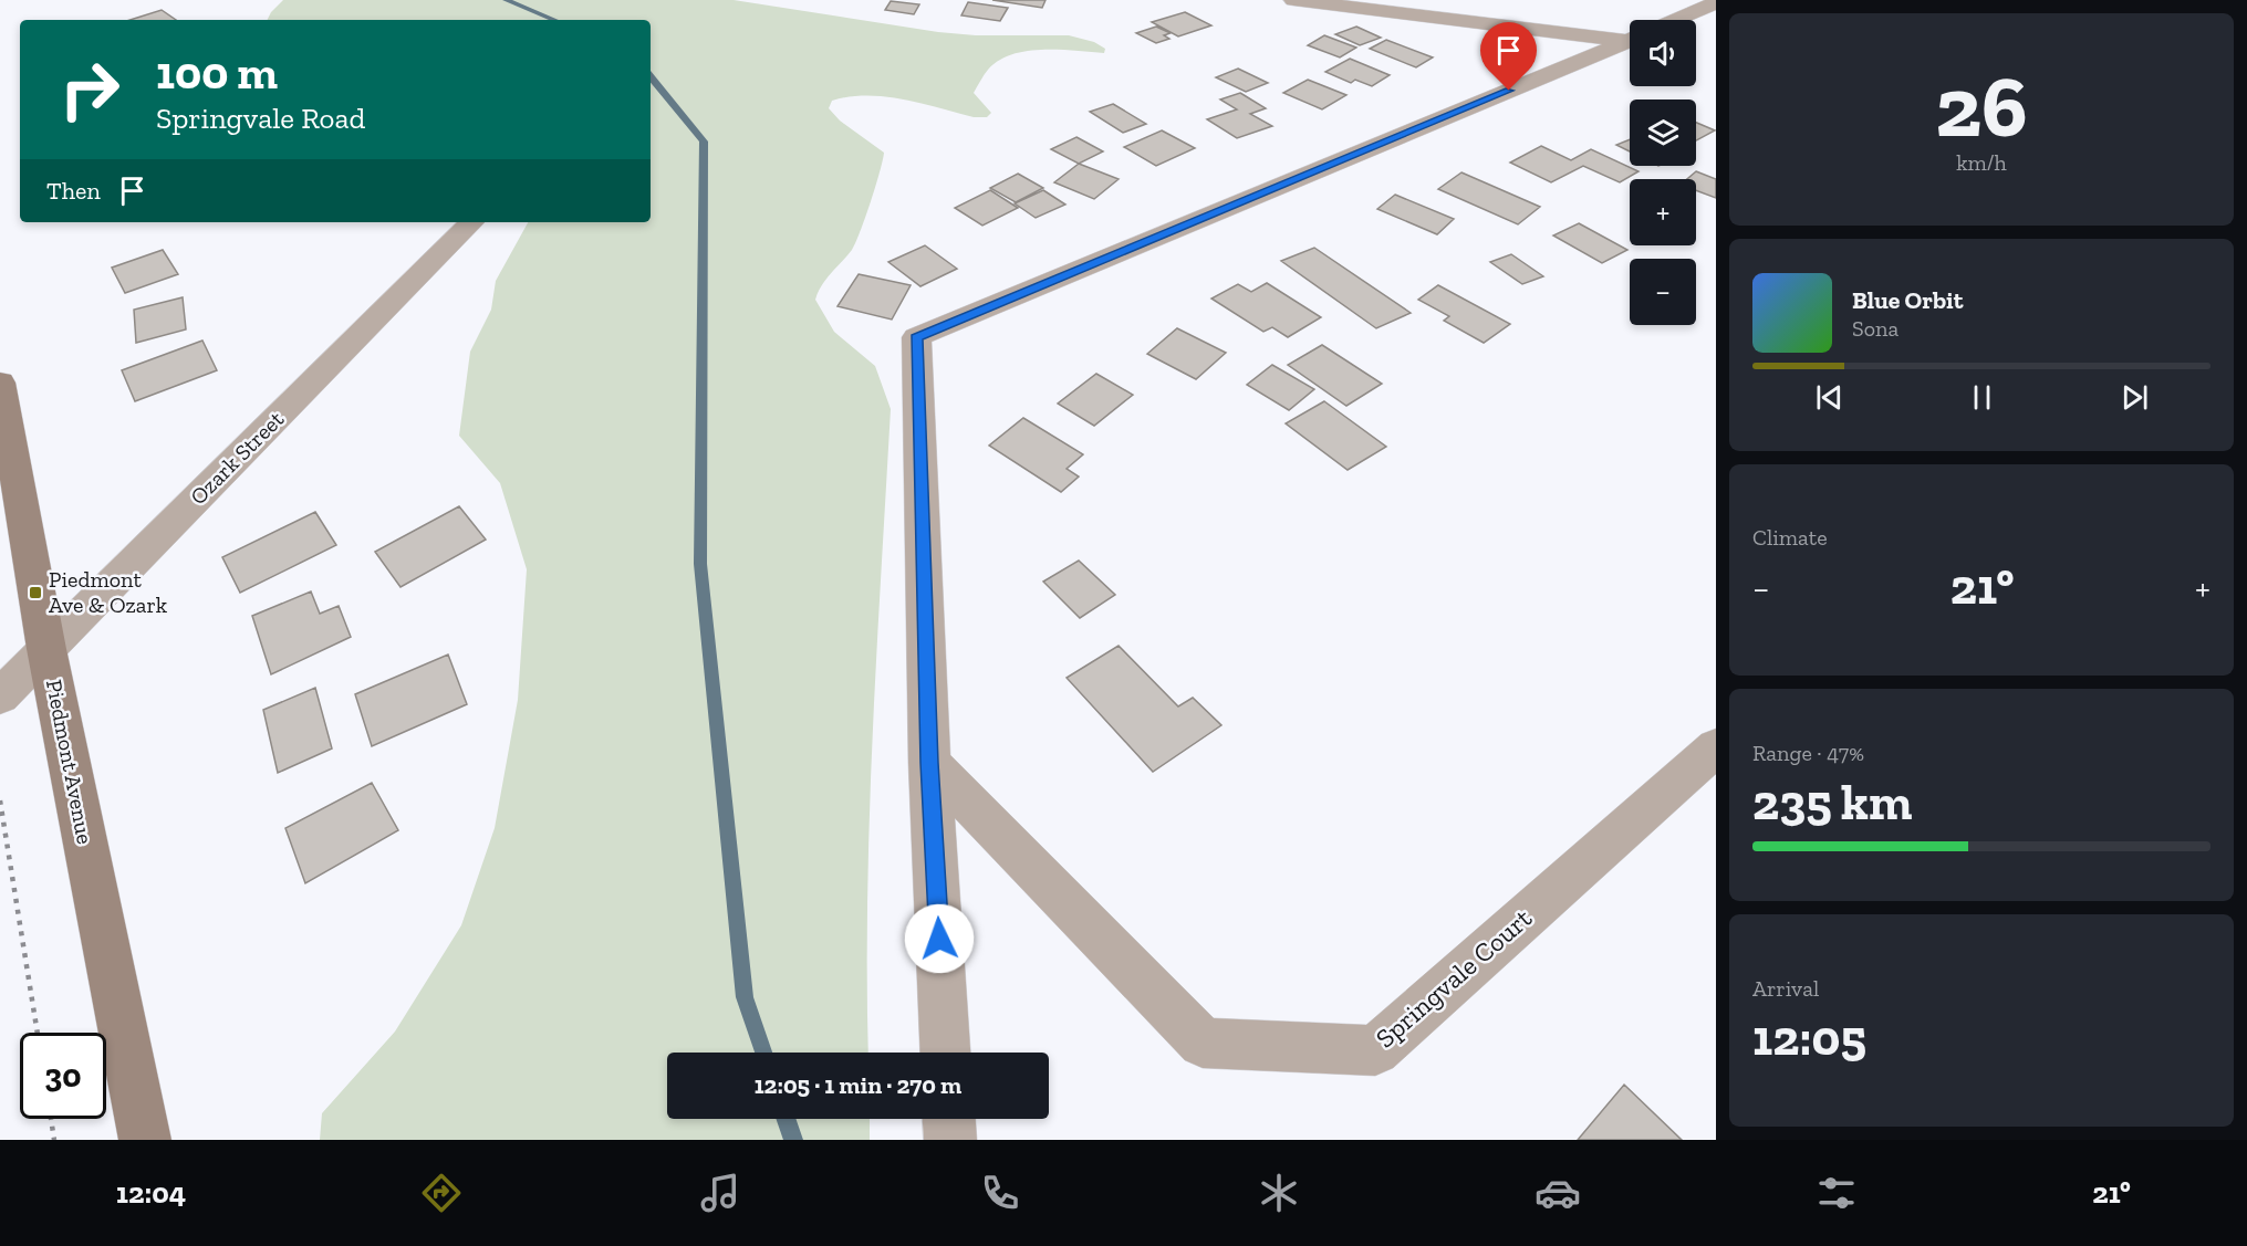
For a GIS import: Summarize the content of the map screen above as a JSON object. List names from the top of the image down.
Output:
{
  "streets": {
    "main road": ["Piedmont Avenue"],
    "street": ["Ozark Street", "Springvale Court"]
  },
  "crossings": [
    ["Ozark Street", "Piedmont Avenue"]
  ],
  "places": {
    "transit": ["Piedmont Ave & Ozark"]
  },
  "page": {
    "tile": [
      ["26", "km/h"],
      "Climate",
      ["Range · 47%", "235 km"],
      ["Arrival", "12:05"]
    ],
    "map_buttons": ["+", "−"],
    "turn": ["100 m", "Springvale Road"],
    "then": "Then",
    "song": ["Blue Orbit", "Sona"],
    "heat": ["−", "21°", "+"],
    "limit": "30",
    "trip": "12:05 · 1 min · 270 m",
    "tabs": ["12:04", "21°"]
  }
}
